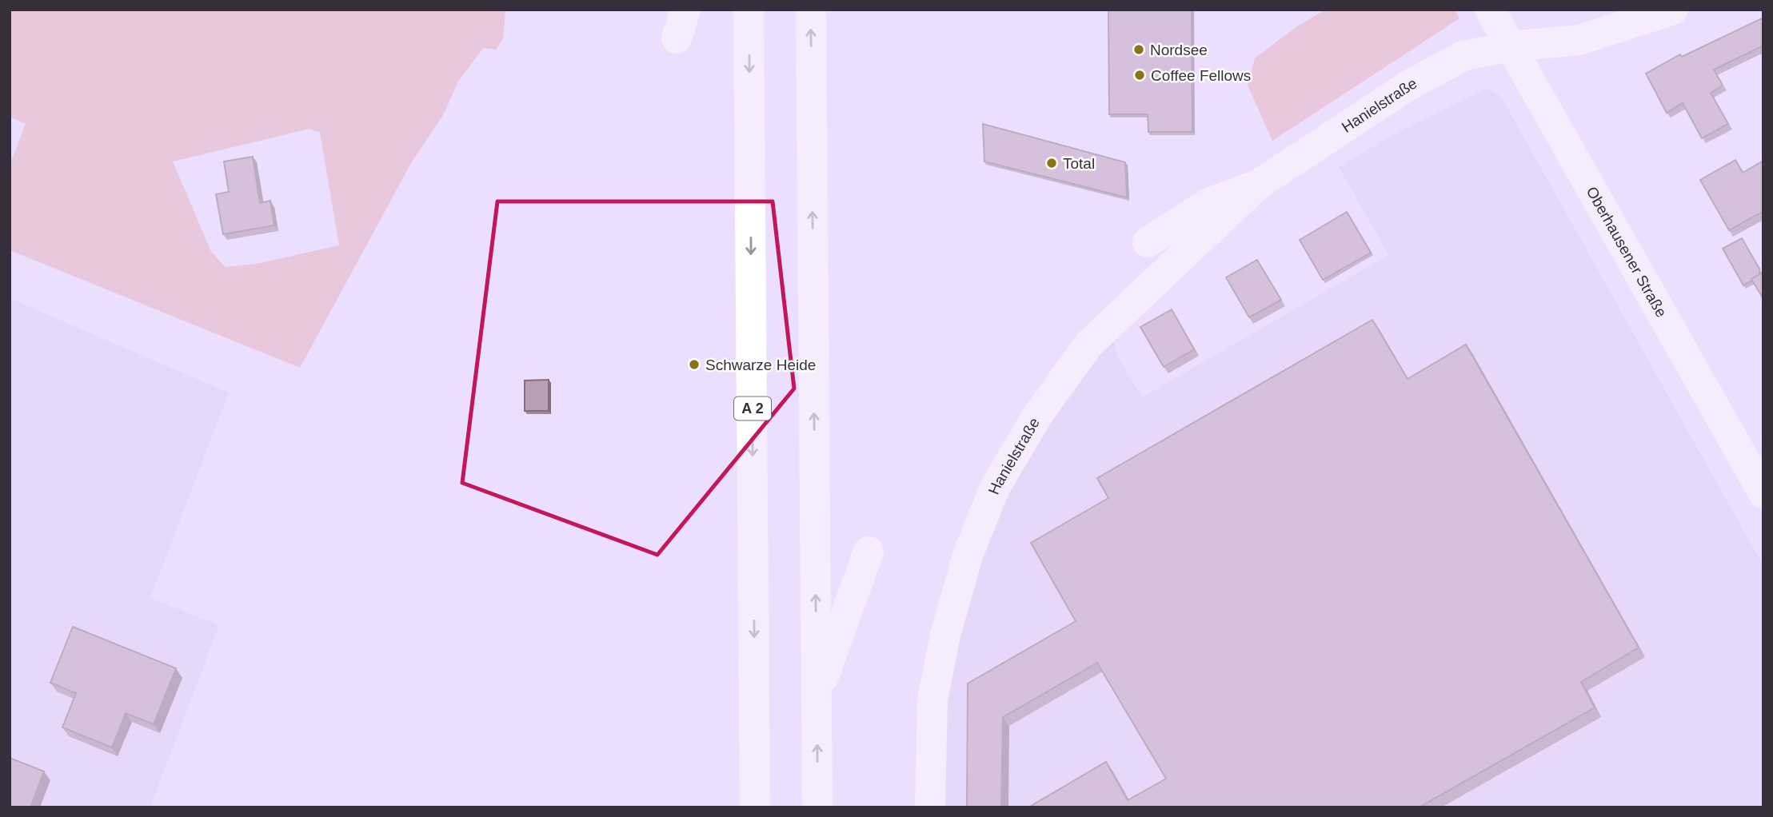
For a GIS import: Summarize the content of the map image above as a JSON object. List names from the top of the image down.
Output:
{
  "streets": {
    "main road": ["Hanielstraße", "Oberhausener Straße", "A 2"]
  },
  "crossings": [
    ["Hanielstraße", "Oberhausener Straße"]
  ],
  "places": [
    "Nordsee",
    "Coffee Fellows",
    "Total",
    "Schwarze Heide"
  ]
}
